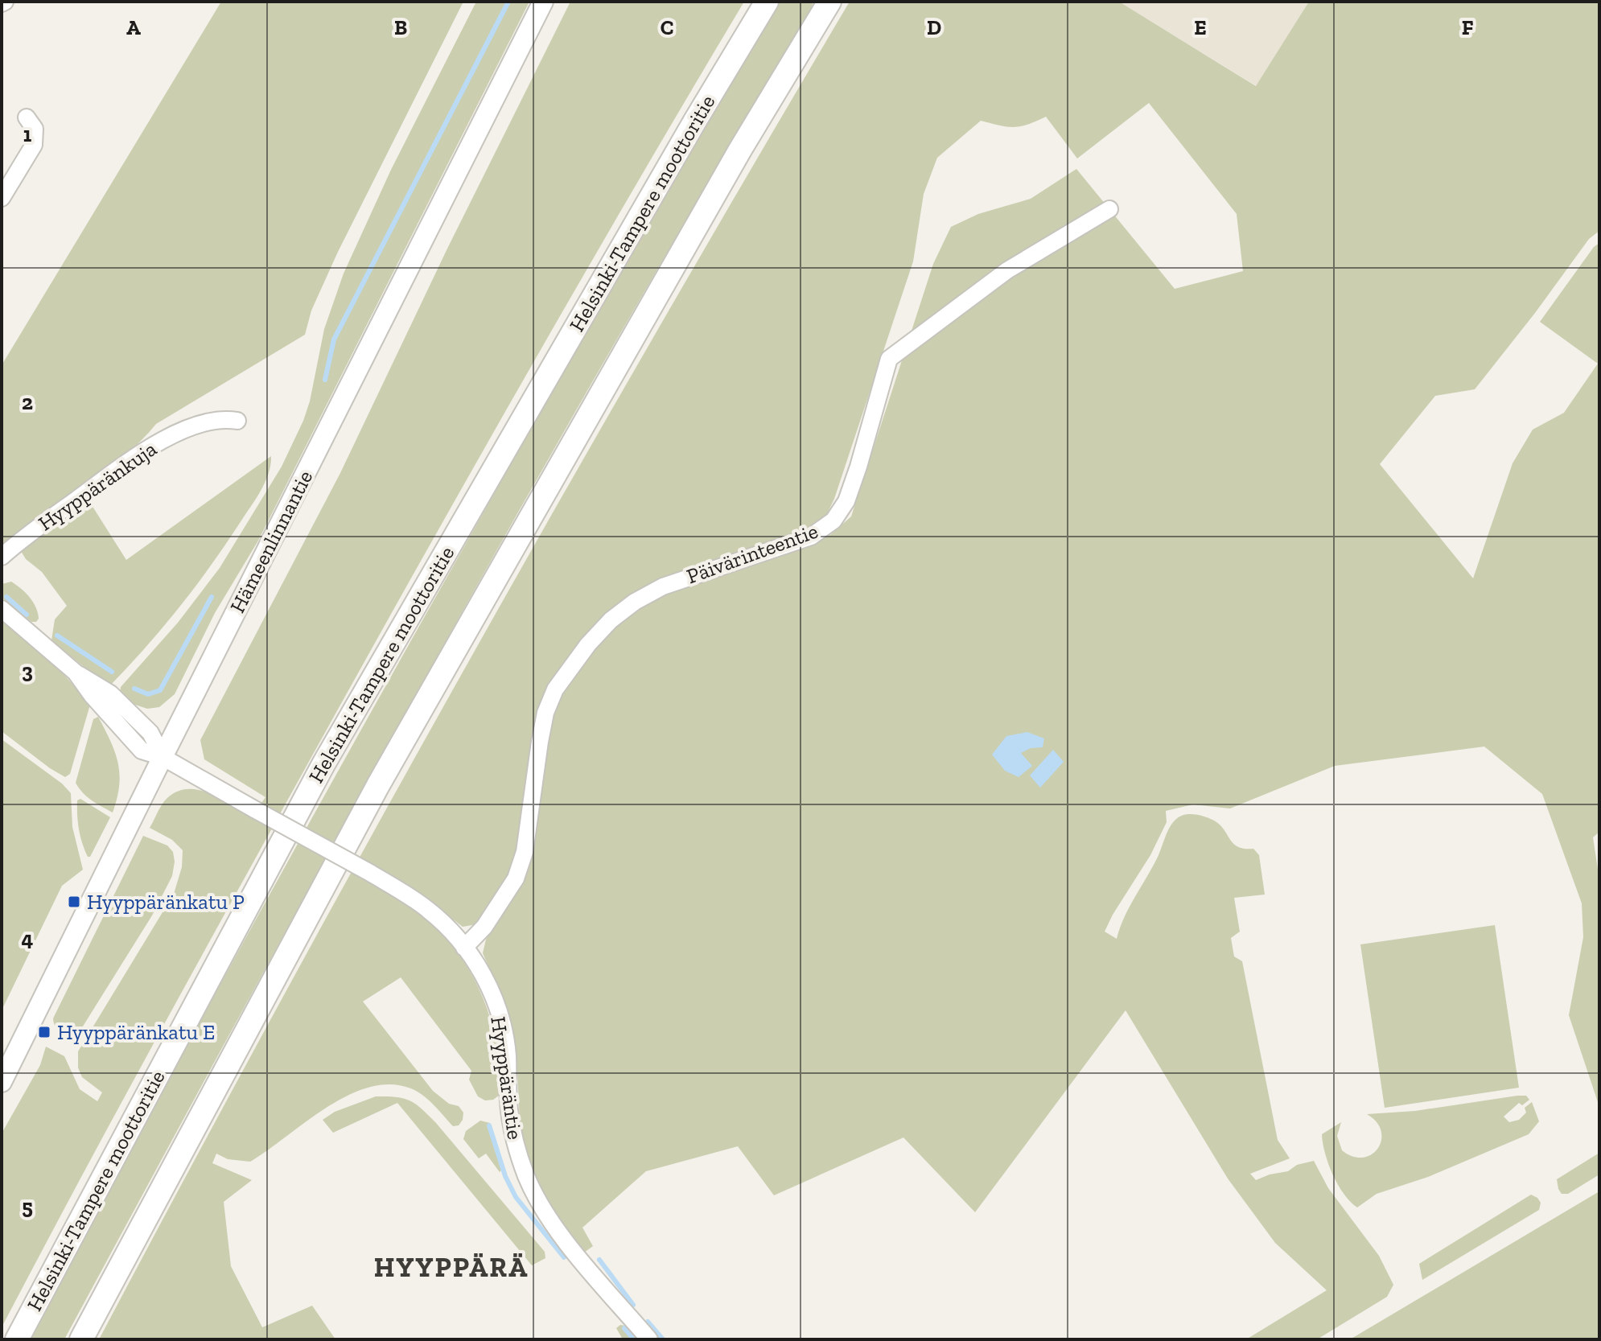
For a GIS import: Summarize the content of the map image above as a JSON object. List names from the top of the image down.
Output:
{
  "streets": {
    "highway": ["Helsinki-Tampere moottoritie"],
    "main road": ["Hämeenlinnantie"],
    "street": ["Hyyppäränkuja", "Päivärinteentie", "Hyyppäräntie"]
  },
  "crossings": [
    ["Hämeenlinnantie", "Hyyppäräntie"],
    ["Päivärinteentie", "Hyyppäräntie"]
  ],
  "districts": ["HYYPPÄRÄ"],
  "places": {
    "transit": ["Hyyppäränkatu P", "Hyyppäränkatu E"]
  },
  "grid": {
    "columns": [
      "A",
      "B",
      "C",
      "D",
      "E",
      "F"
    ],
    "rows": [
      "1",
      "2",
      "3",
      "4",
      "5"
    ]
  }
}
